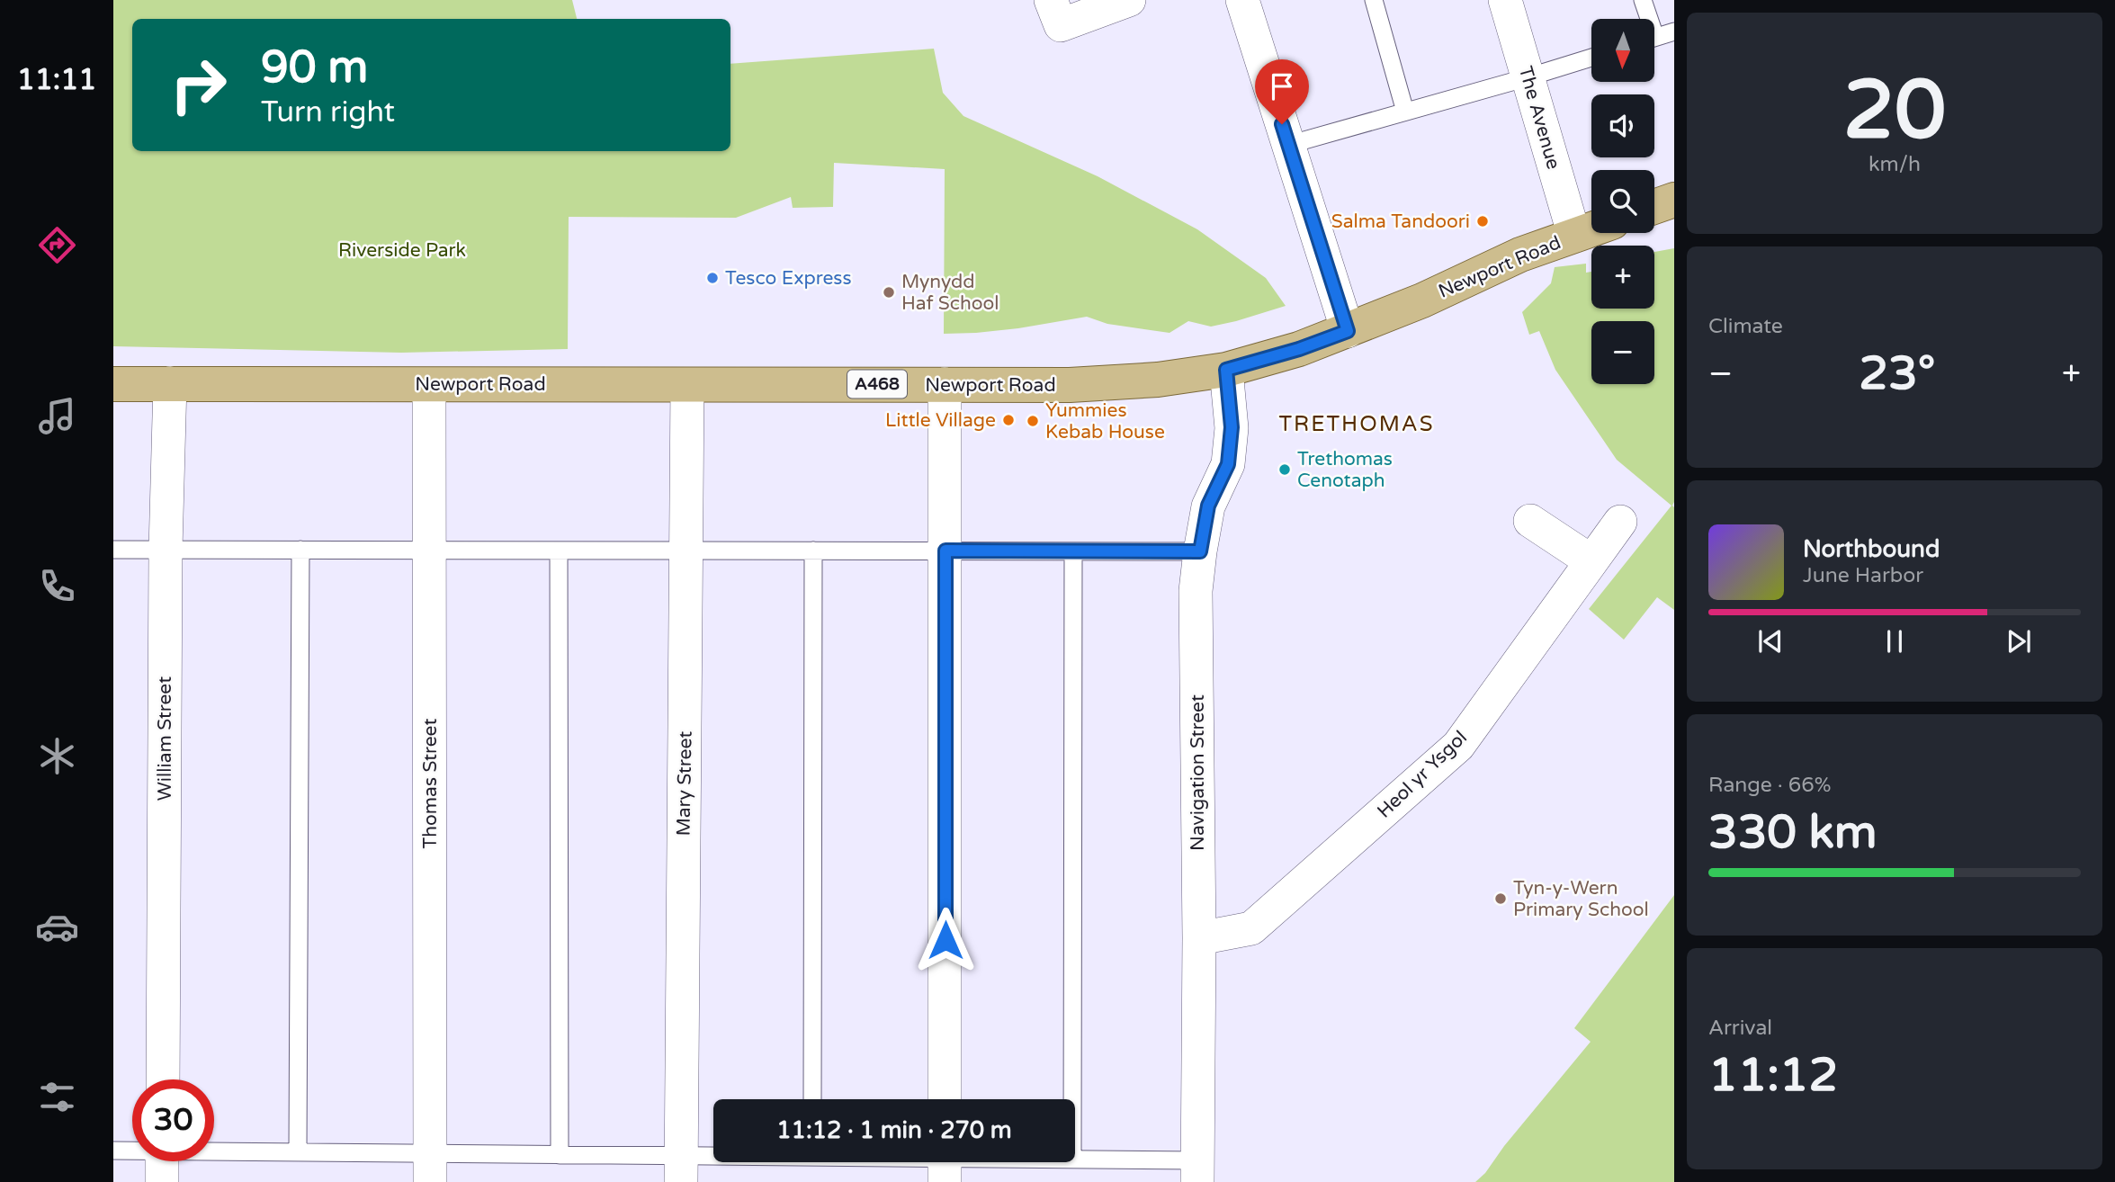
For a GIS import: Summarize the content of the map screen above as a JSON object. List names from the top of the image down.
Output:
{
  "streets": {
    "main road": ["Newport Road", "A468"],
    "street": [
      "The Avenue",
      "William Street",
      "Navigation Street",
      "Heol yr Ysgol",
      "Thomas Street",
      "Mary Street"
    ]
  },
  "crossings": [
    ["The Avenue", "Newport Road"],
    ["Newport Road", "William Street"],
    ["Newport Road", "Navigation Street"],
    ["Newport Road", "Thomas Street"],
    ["Newport Road", "Mary Street"],
    ["Navigation Street", "Heol yr Ysgol"]
  ],
  "districts": ["TRETHOMAS"],
  "parks": ["Riverside Park"],
  "places": [
    "Salma Tandoori",
    "Tesco Express",
    "Mynydd Haf School",
    "Little Village",
    "Yummies Kebab House",
    "Trethomas Cenotaph",
    "Tyn-y-Wern Primary School"
  ],
  "north": "bottom",
  "page": {
    "tabs": "11:11",
    "tile": [
      ["20", "km/h"],
      "Climate",
      ["Range · 66%", "330 km"],
      ["Arrival", "11:12"]
    ],
    "map_buttons": ["+", "−"],
    "turn": ["90 m", "Turn right"],
    "heat": ["−", "23°", "+"],
    "song": ["Northbound", "June Harbor"],
    "limit": "30",
    "trip": "11:12 · 1 min · 270 m"
  }
}
